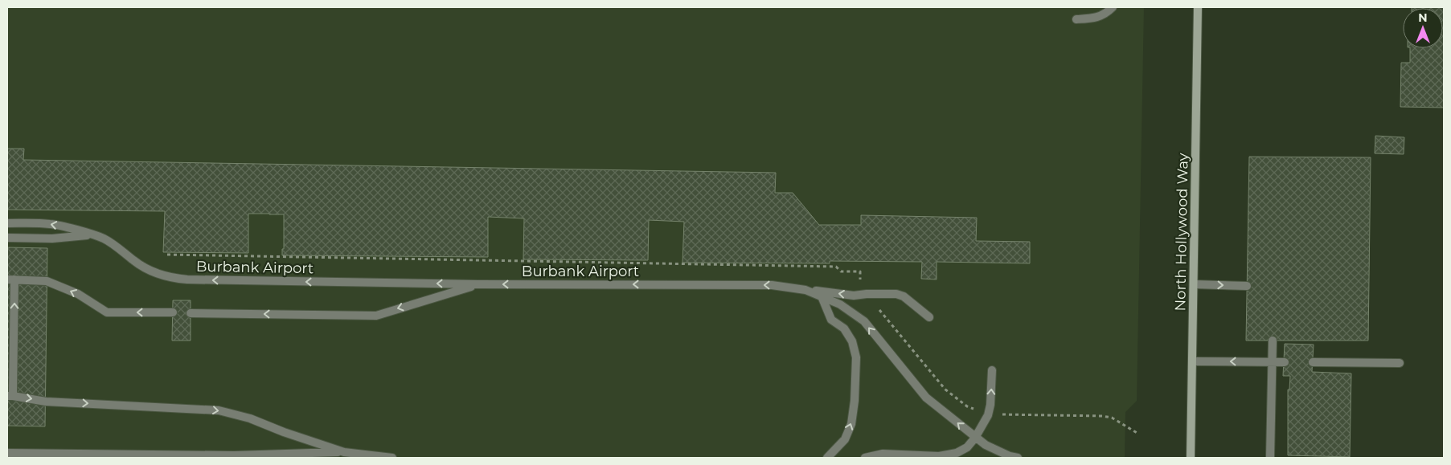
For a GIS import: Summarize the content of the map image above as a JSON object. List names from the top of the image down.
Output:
{
  "streets": {
    "main road": ["North Hollywood Way"],
    "lane": ["Burbank Airport"]
  },
  "north": "top"
}
